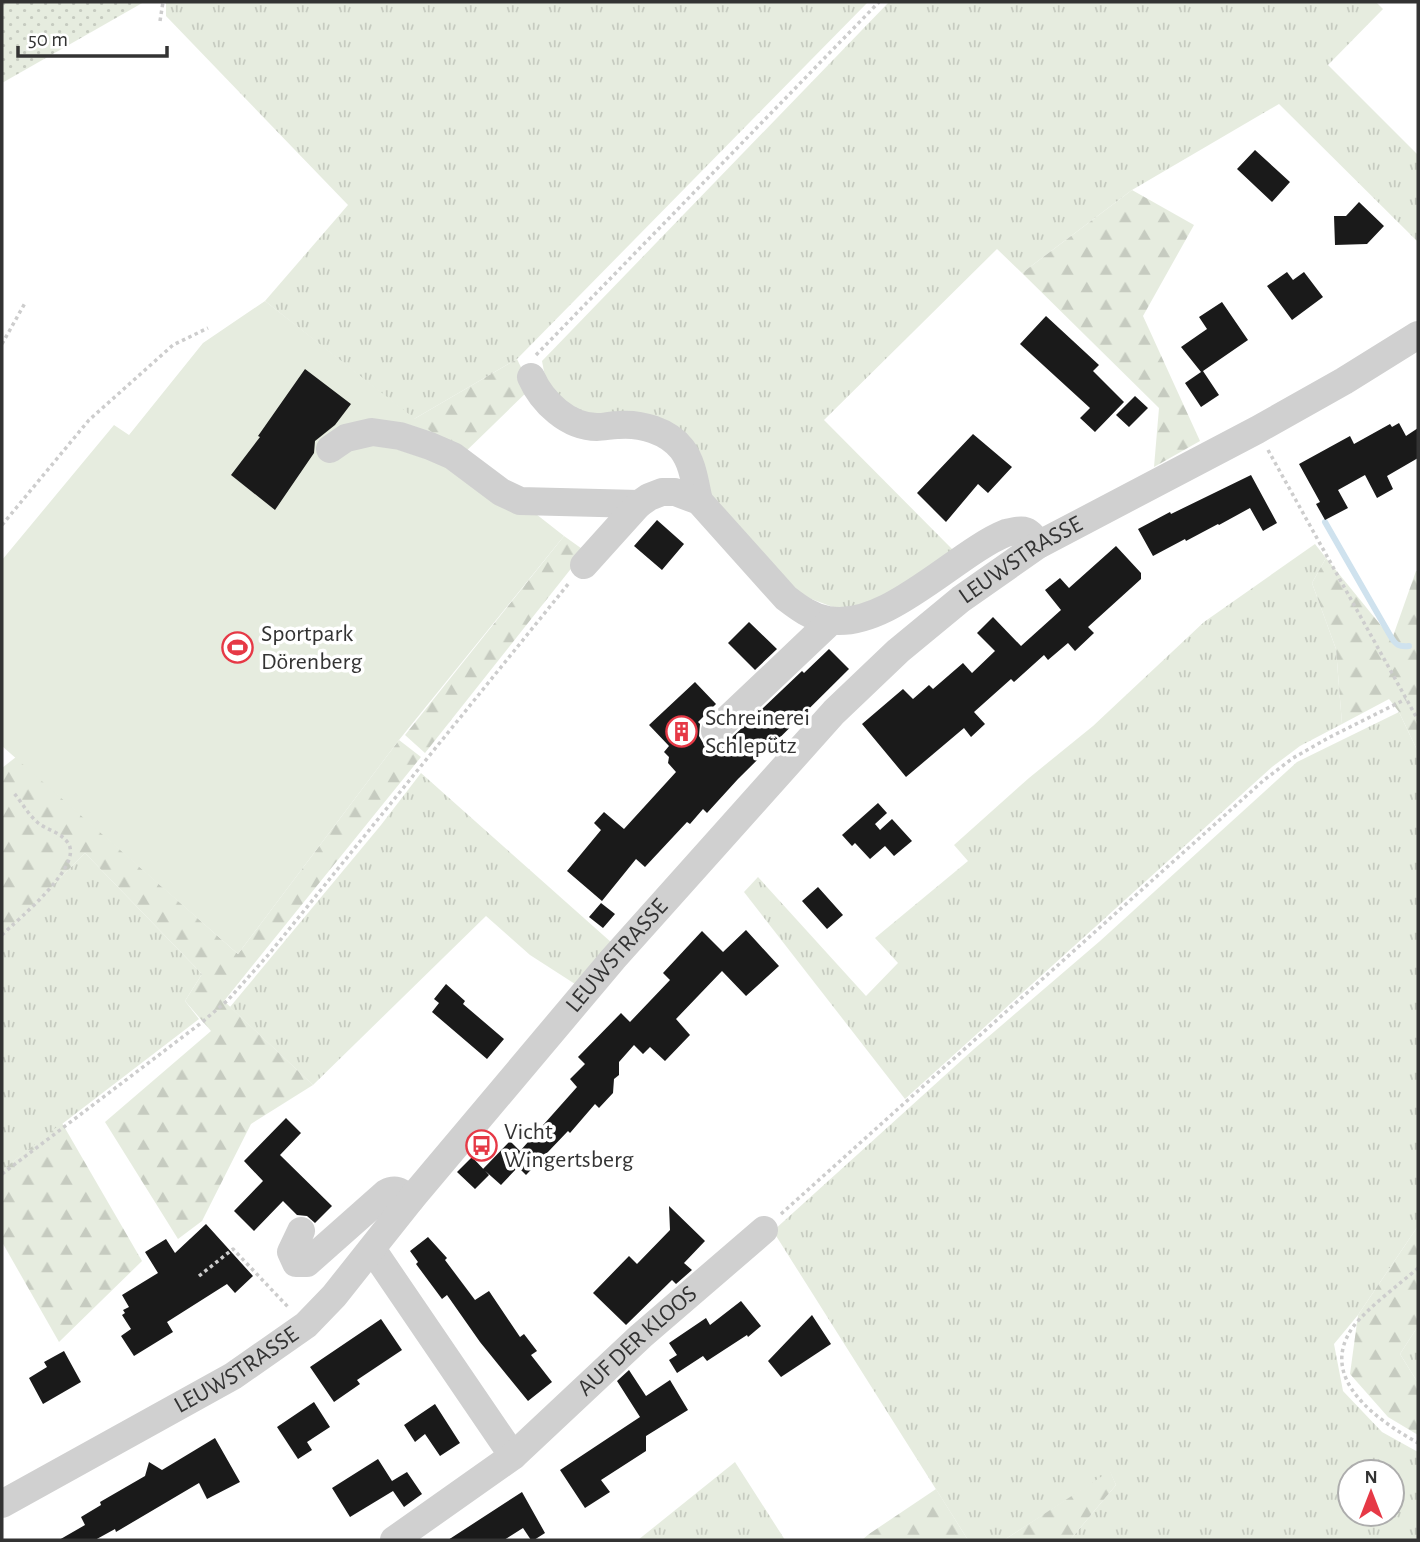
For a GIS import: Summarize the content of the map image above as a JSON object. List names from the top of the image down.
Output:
{
  "streets": {
    "street": ["LEUWSTRASSE", "AUF DER KLOOS"]
  },
  "places": {
    "sports": ["Sportpark Dörenberg"],
    "building": ["Schreinerei Schlepütz"],
    "bus stop": ["Vicht Wingertsberg"]
  },
  "scale_bar": "50 m",
  "north": "top"
}
